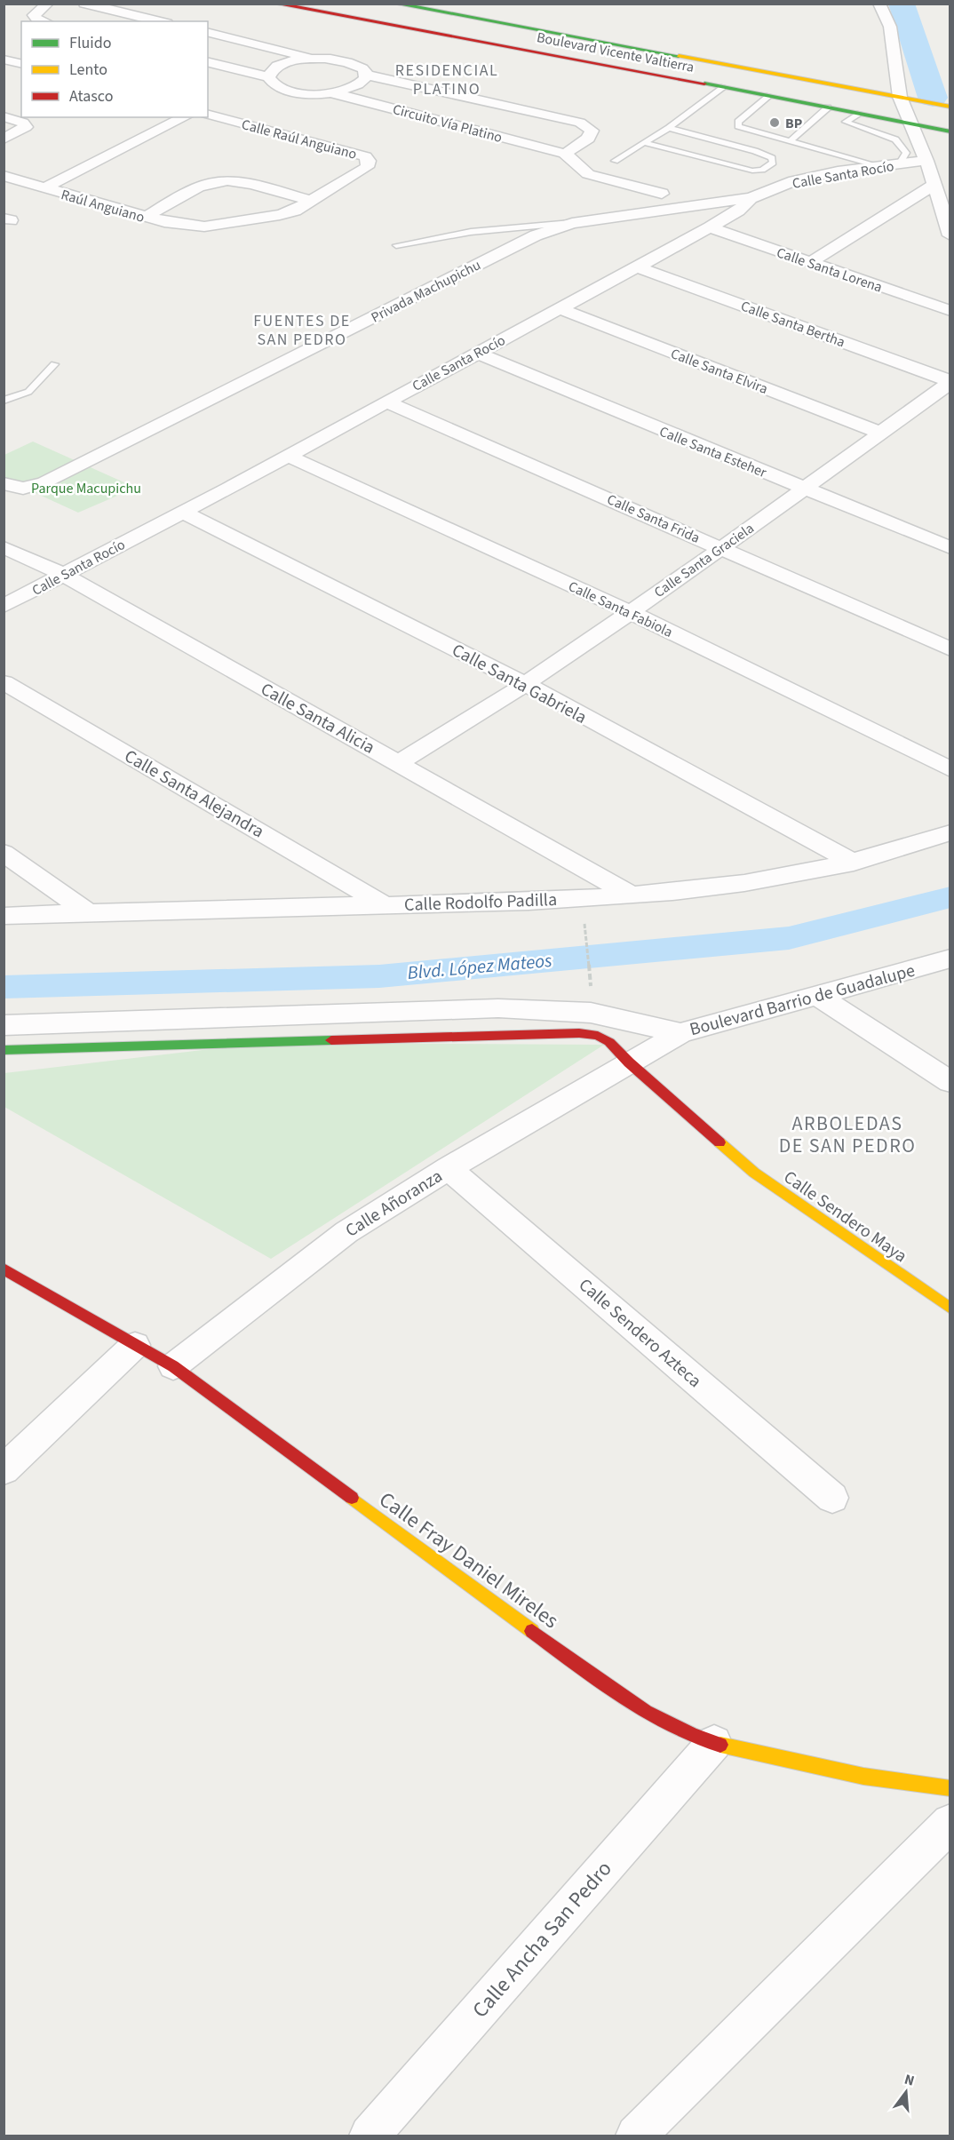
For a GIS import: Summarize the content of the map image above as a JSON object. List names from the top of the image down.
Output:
{
  "streets": {
    "main road": ["Boulevard Vicente Valtierra", "Calle Sendero Maya", "Calle Fray Daniel Mireles"],
    "street": [
      "Circuito Vía Platino",
      "Calle Raúl Anguiano",
      "Calle Santa Rocío",
      "Raúl Anguiano",
      "Calle Santa Lorena",
      "Privada Machupichu",
      "Calle Santa Bertha",
      "Calle Santa Elvira",
      "Calle Santa Esteher",
      "Calle Santa Frida",
      "Calle Santa Graciela",
      "Calle Santa Fabiola",
      "Calle Santa Gabriela",
      "Calle Santa Alicia",
      "Calle Santa Alejandra",
      "Calle Rodolfo Padilla",
      "Boulevard Barrio de Guadalupe",
      "Calle Añoranza",
      "Calle Sendero Azteca",
      "Calle Ancha San Pedro"
    ]
  },
  "crossings": [
    ["Calle Raúl Anguiano", "Raúl Anguiano"],
    ["Calle Santa Rocío", "Calle Santa Lorena"],
    ["Calle Santa Rocío", "Privada Machupichu"],
    ["Calle Santa Rocío", "Calle Santa Bertha"],
    ["Calle Santa Rocío", "Calle Santa Elvira"],
    ["Calle Santa Rocío", "Calle Santa Esteher"],
    ["Calle Santa Rocío", "Calle Santa Frida"],
    ["Calle Santa Rocío", "Calle Santa Fabiola"],
    ["Calle Santa Rocío", "Calle Santa Gabriela"],
    ["Calle Santa Rocío", "Calle Santa Alicia"],
    ["Calle Santa Bertha", "Calle Santa Graciela"],
    ["Calle Santa Elvira", "Calle Santa Graciela"],
    ["Calle Santa Esteher", "Calle Santa Graciela"],
    ["Calle Santa Frida", "Calle Santa Graciela"],
    ["Calle Santa Graciela", "Calle Santa Fabiola"],
    ["Calle Santa Graciela", "Calle Santa Gabriela"],
    ["Calle Santa Graciela", "Calle Santa Alicia"],
    ["Calle Santa Gabriela", "Calle Rodolfo Padilla"],
    ["Calle Santa Alicia", "Calle Rodolfo Padilla"],
    ["Calle Santa Alejandra", "Calle Rodolfo Padilla"],
    ["Boulevard Barrio de Guadalupe", "Calle Añoranza"],
    ["Boulevard Barrio de Guadalupe", "Calle Sendero Maya"],
    ["Calle Añoranza", "Calle Sendero Maya"],
    ["Calle Añoranza", "Calle Sendero Azteca"],
    ["Calle Añoranza", "Calle Fray Daniel Mireles"],
    ["Calle Fray Daniel Mireles", "Calle Ancha San Pedro"]
  ],
  "districts": ["RESIDENCIAL PLATINO", "FUENTES DE SAN PEDRO", "ARBOLEDAS DE SAN PEDRO"],
  "water": ["Blvd. López Mateos"],
  "parks": ["Parque Macupichu"],
  "places": ["BP"],
  "legend": ["Fluido", "Lento", "Atasco"],
  "north": "top"
}
